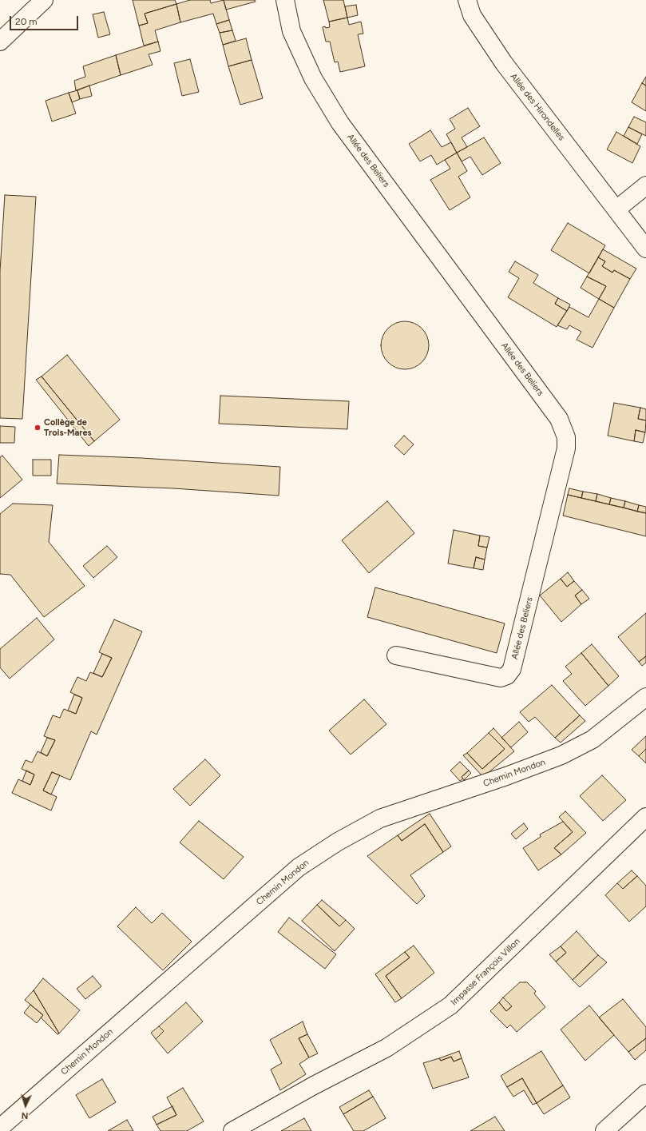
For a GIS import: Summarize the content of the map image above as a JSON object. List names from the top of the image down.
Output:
{
  "streets": {
    "street": [
      "Allée des Hirondelles",
      "Allée des Beliers",
      "Chemin Mondon",
      "Impasse François Villon"
    ]
  },
  "places": ["Collège de Trois-Mares"],
  "scale_bar": "20 m",
  "north": "bottom"
}
